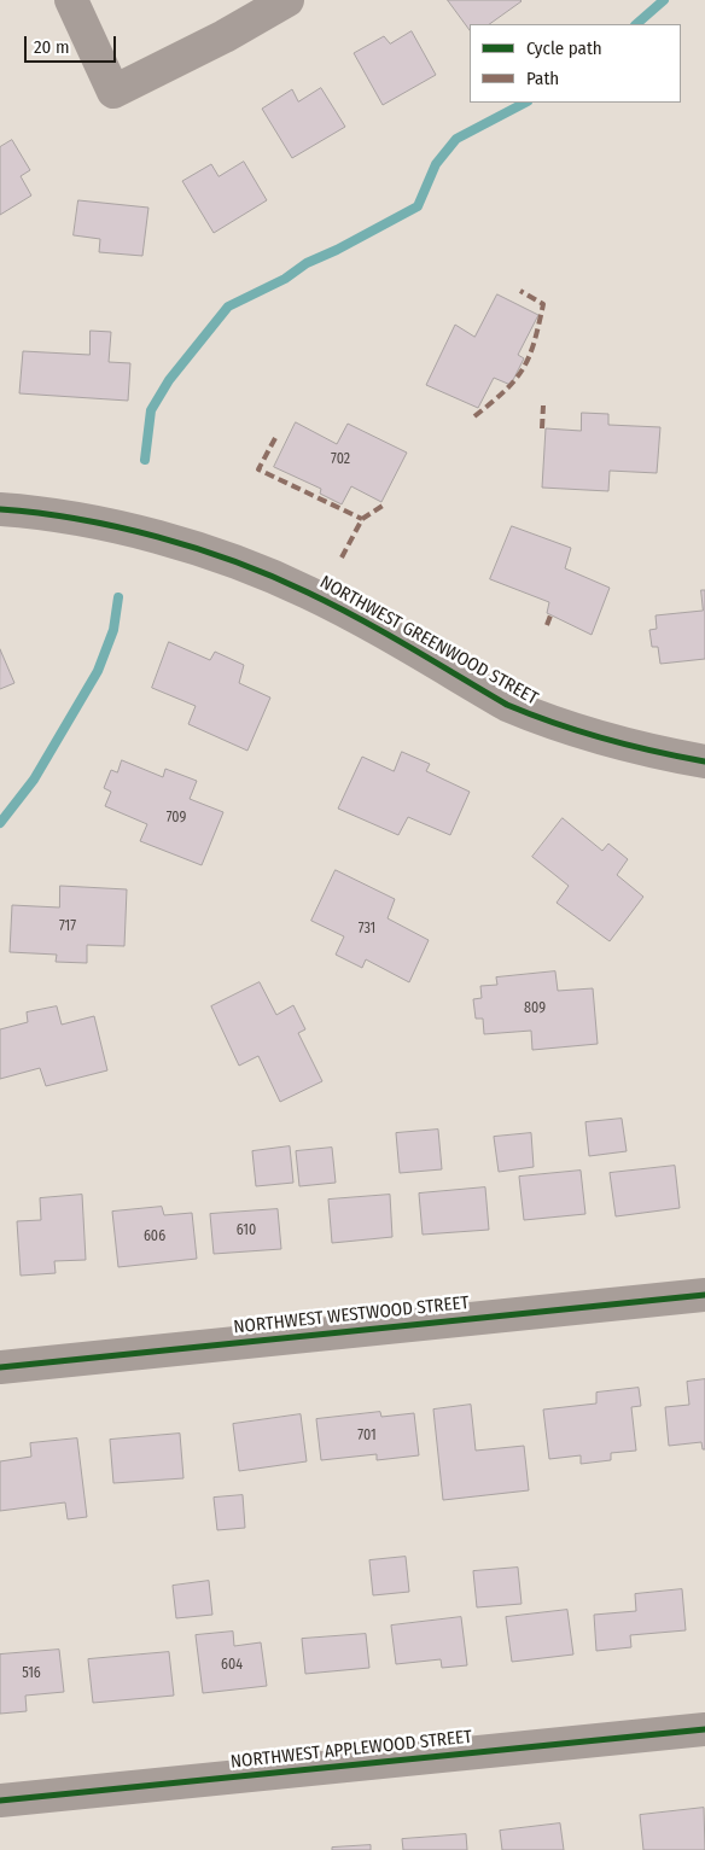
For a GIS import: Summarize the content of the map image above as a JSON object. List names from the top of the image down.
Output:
{
  "streets": {
    "street": ["NORTHWEST GREENWOOD STREET", "NORTHWEST WESTWOOD STREET", "NORTHWEST APPLEWOOD STREET"]
  },
  "house_numbers": [
    "702",
    "709",
    "717",
    "731",
    "809",
    "610",
    "606",
    "701",
    "604",
    "516"
  ],
  "legend": ["Cycle path", "Path"],
  "scale_bar": "20 m"
}
